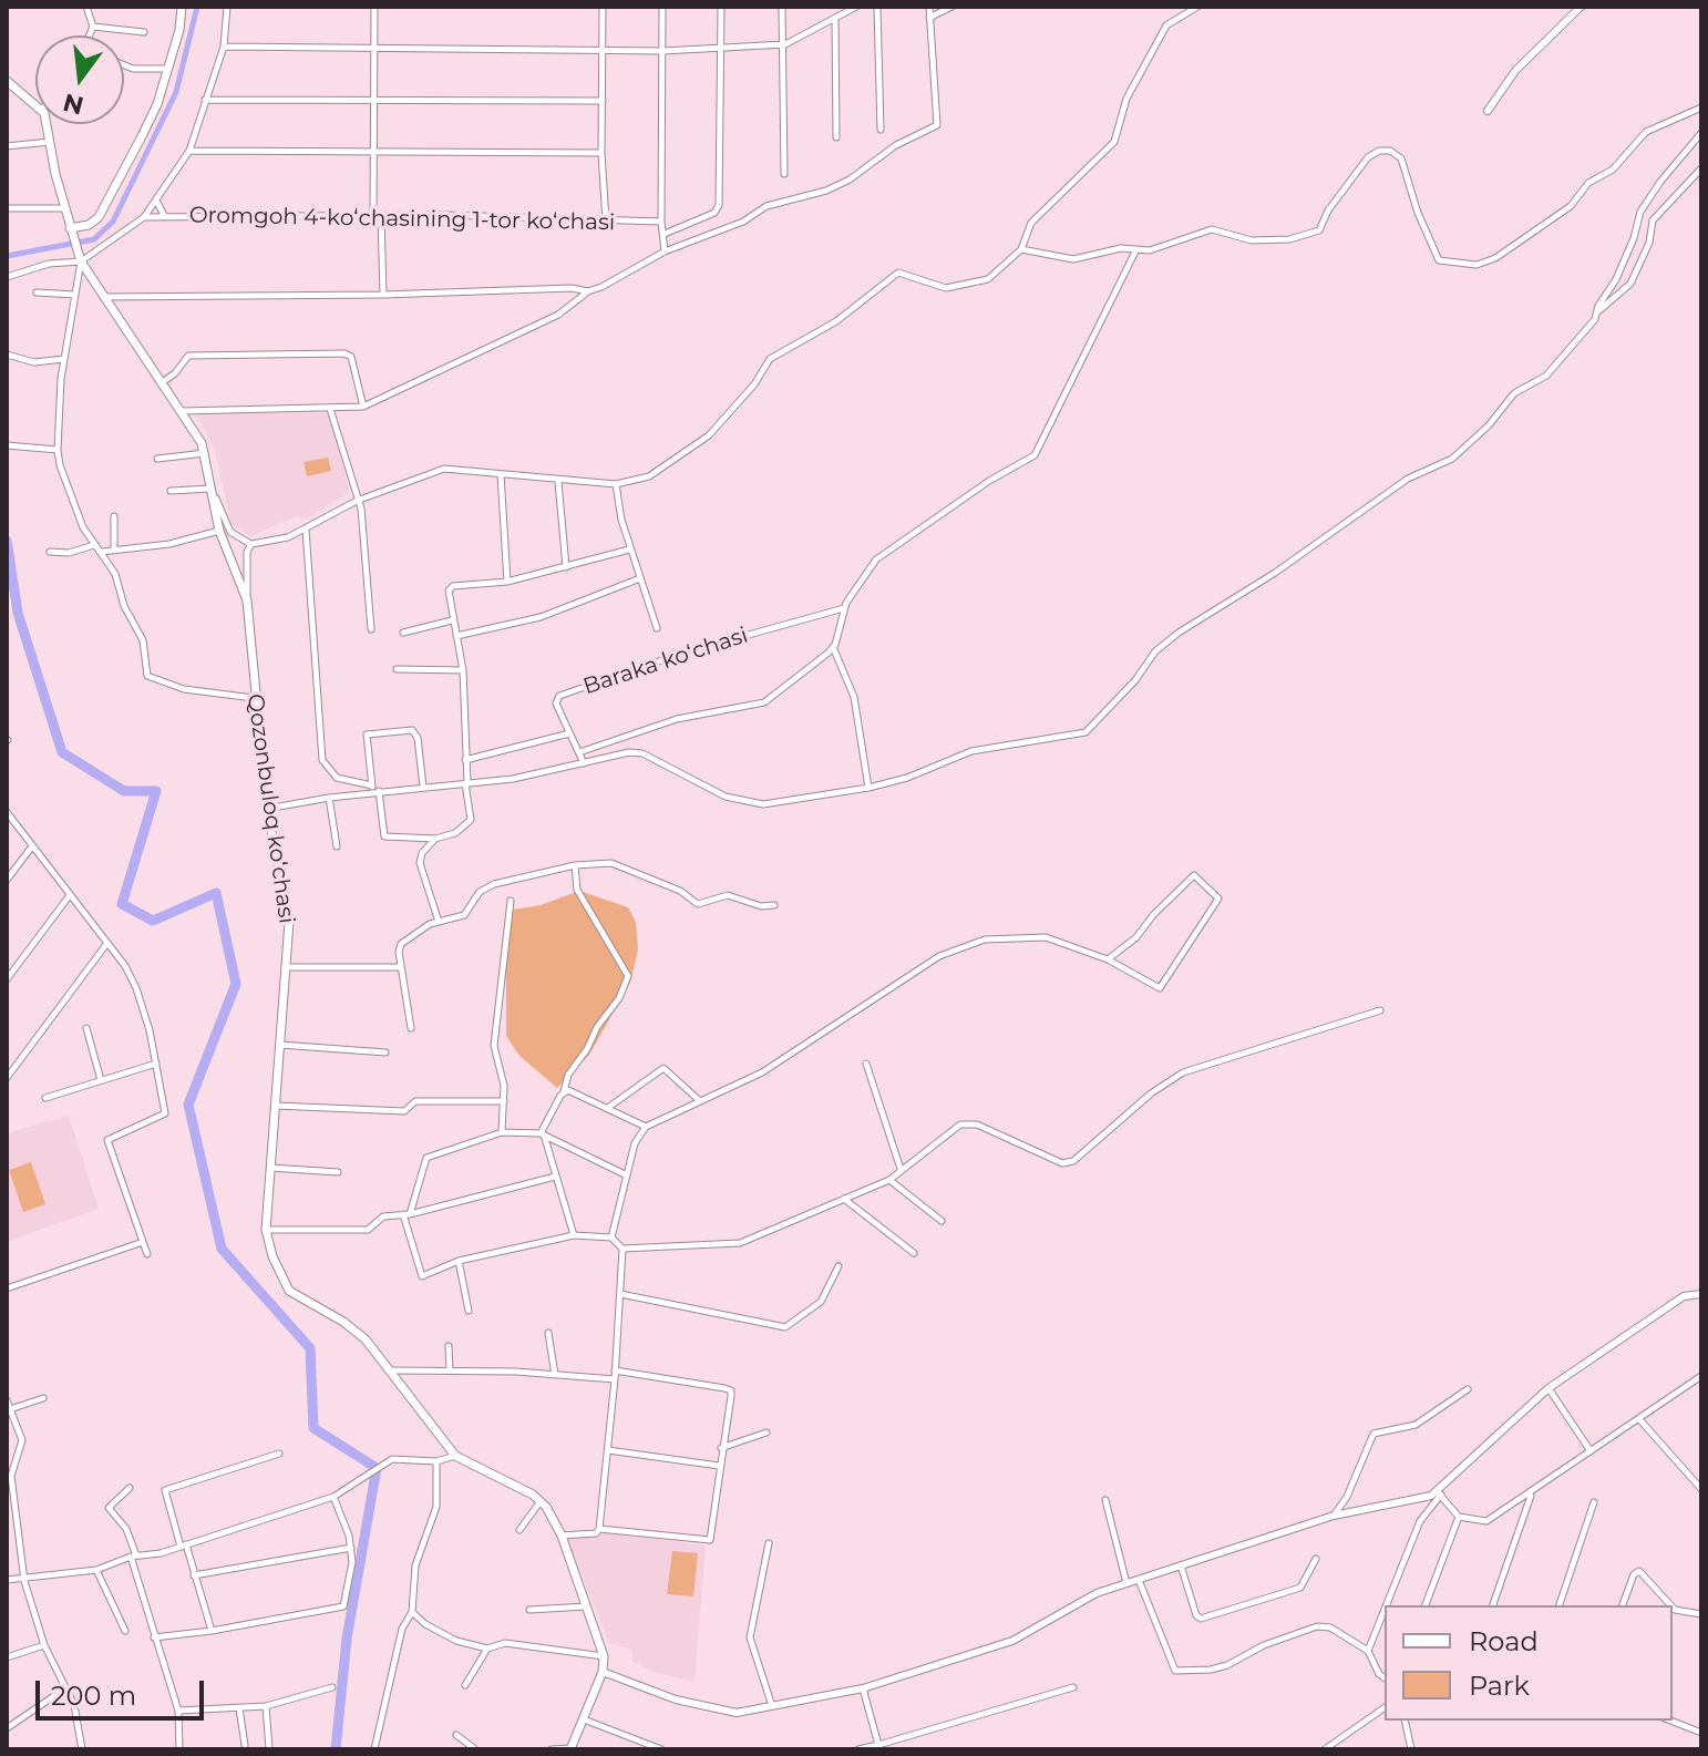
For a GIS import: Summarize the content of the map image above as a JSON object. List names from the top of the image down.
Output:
{
  "streets": {
    "main road": ["Qozonbuloq koʻchasi"],
    "street": ["Oromgoh 4-koʻchasining 1-tor koʻchasi", "Baraka koʻchasi"]
  },
  "legend": ["Road", "Park"],
  "scale_bar": "200 m",
  "north": "bottom"
}
